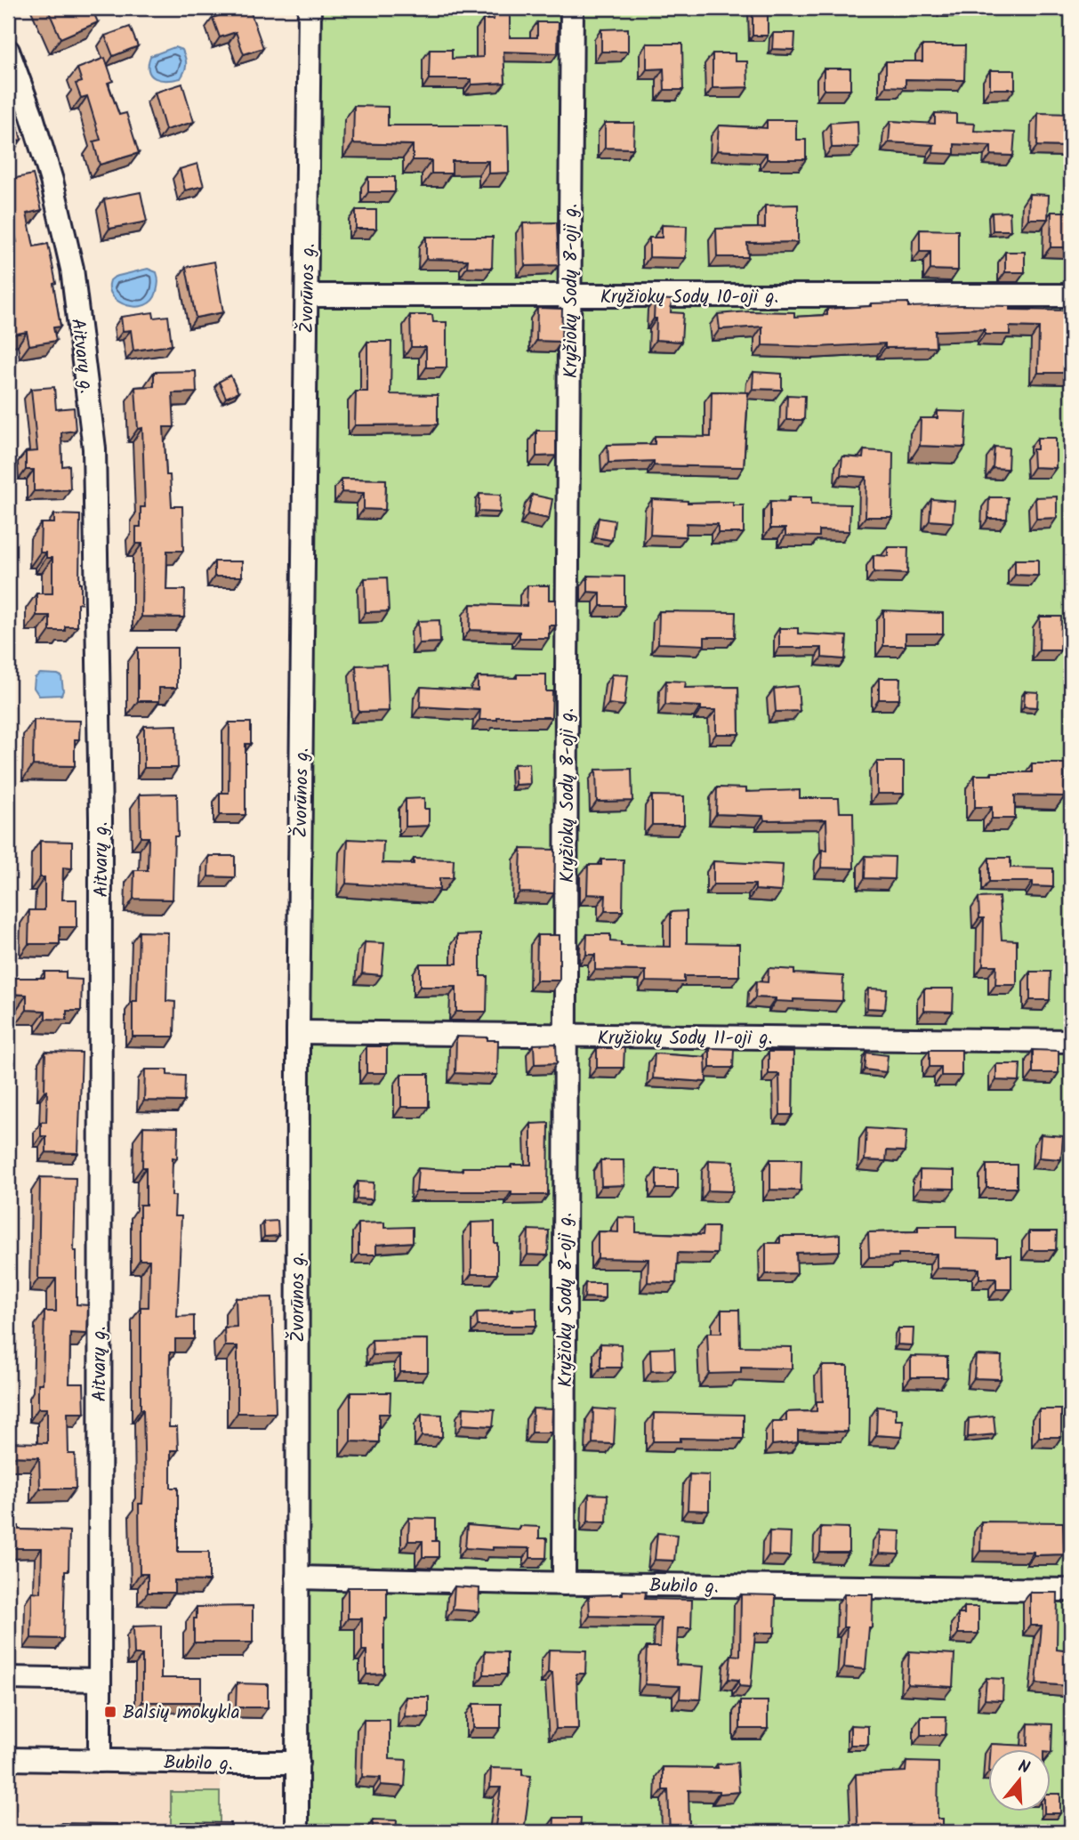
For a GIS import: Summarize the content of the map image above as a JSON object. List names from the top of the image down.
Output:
{
  "streets": {
    "street": [
      "Žvorūnos g.",
      "Kryžiokų Sodų 8-oji g.",
      "Kryžiokų Sodų 10-oji g.",
      "Aitvarų g.",
      "Kryžiokų Sodų 11-oji g.",
      "Bubilo g."
    ]
  },
  "crossings": [
    ["Žvorūnos g.", "Kryžiokų Sodų 10-oji g."],
    ["Žvorūnos g.", "Kryžiokų Sodų 11-oji g."],
    ["Žvorūnos g.", "Bubilo g."],
    ["Kryžiokų Sodų 8-oji g.", "Kryžiokų Sodų 10-oji g."],
    ["Kryžiokų Sodų 8-oji g.", "Kryžiokų Sodų 11-oji g."],
    ["Kryžiokų Sodų 8-oji g.", "Bubilo g."]
  ],
  "places": {
    "transit": ["Balsių mokykla"]
  },
  "north": "top"
}
